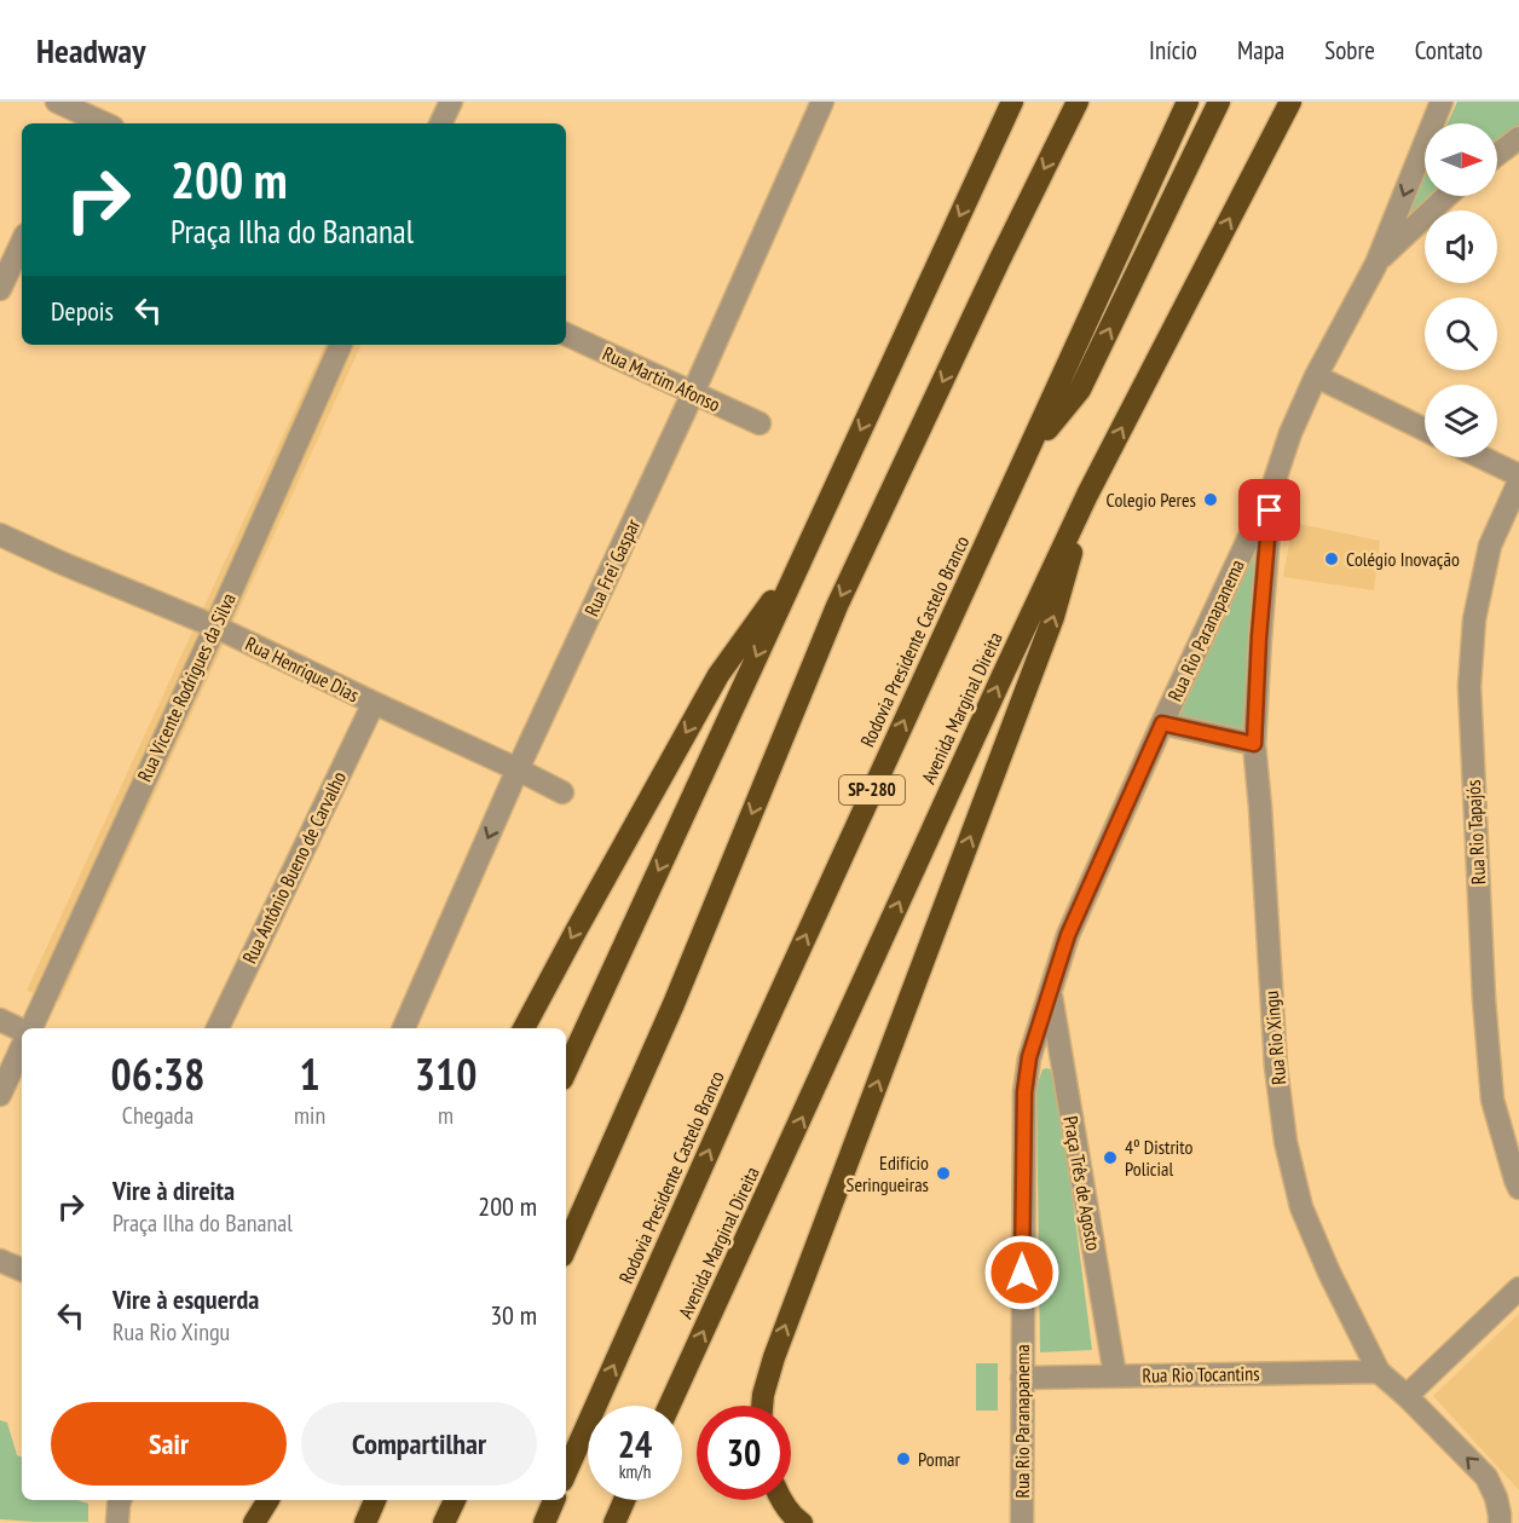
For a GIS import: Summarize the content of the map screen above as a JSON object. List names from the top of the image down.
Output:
{
  "streets": {
    "highway": ["Rodovia Presidente Castelo Branco", "Avenida Marginal Direita", "SP-280"],
    "street": [
      "Rua Martim Afonso",
      "Rua Frei Gaspar",
      "Rua Rio Paranapanema",
      "Rua Henrique Dias",
      "Rua Vicente Rodrigues da Silva",
      "Rua Rio Tapajós",
      "Rua Antônio Bueno de Carvalho",
      "Rua Rio Xingu",
      "Praça Três de Agosto",
      "Rua Rio Tocantins"
    ]
  },
  "crossings": [
    ["Rua Martim Afonso", "Rua Frei Gaspar"],
    ["Rua Frei Gaspar", "Rua Henrique Dias"],
    ["Rua Rio Paranapanema", "Rua Rio Xingu"],
    ["Rua Rio Paranapanema", "Praça Três de Agosto"],
    ["Rua Rio Paranapanema", "Rua Rio Tocantins"],
    ["Rua Henrique Dias", "Rua Vicente Rodrigues da Silva"],
    ["Rua Henrique Dias", "Rua Antônio Bueno de Carvalho"],
    ["Rua Rio Xingu", "Rua Rio Tocantins"],
    ["Praça Três de Agosto", "Rua Rio Tocantins"]
  ],
  "places": [
    "Colegio Peres",
    "Colégio Inovação",
    "4º Distrito Policial",
    "Edifício Seringueiras",
    "Pomar"
  ],
  "north": "right",
  "page": {
    "header": "Headway",
    "nav": [
      "Início",
      "Mapa",
      "Sobre",
      "Contato"
    ],
    "turn": ["200 m", "Praça Ilha do Bananal"],
    "then": "Depois",
    "eta": [
      "06:38",
      "Chegada",
      "1",
      "min",
      "310",
      "m"
    ],
    "list": [
      {
        "name": "Vire à direita",
        "note": "Praça Ilha do Bananal",
        "value": "200 m"
      },
      {
        "name": "Vire à esquerda",
        "note": "Rua Rio Xingu",
        "value": "30 m"
      }
    ],
    "buttons": ["Sair", "Compartilhar"],
    "speed": "24 km/h",
    "limit": "30"
  }
}
